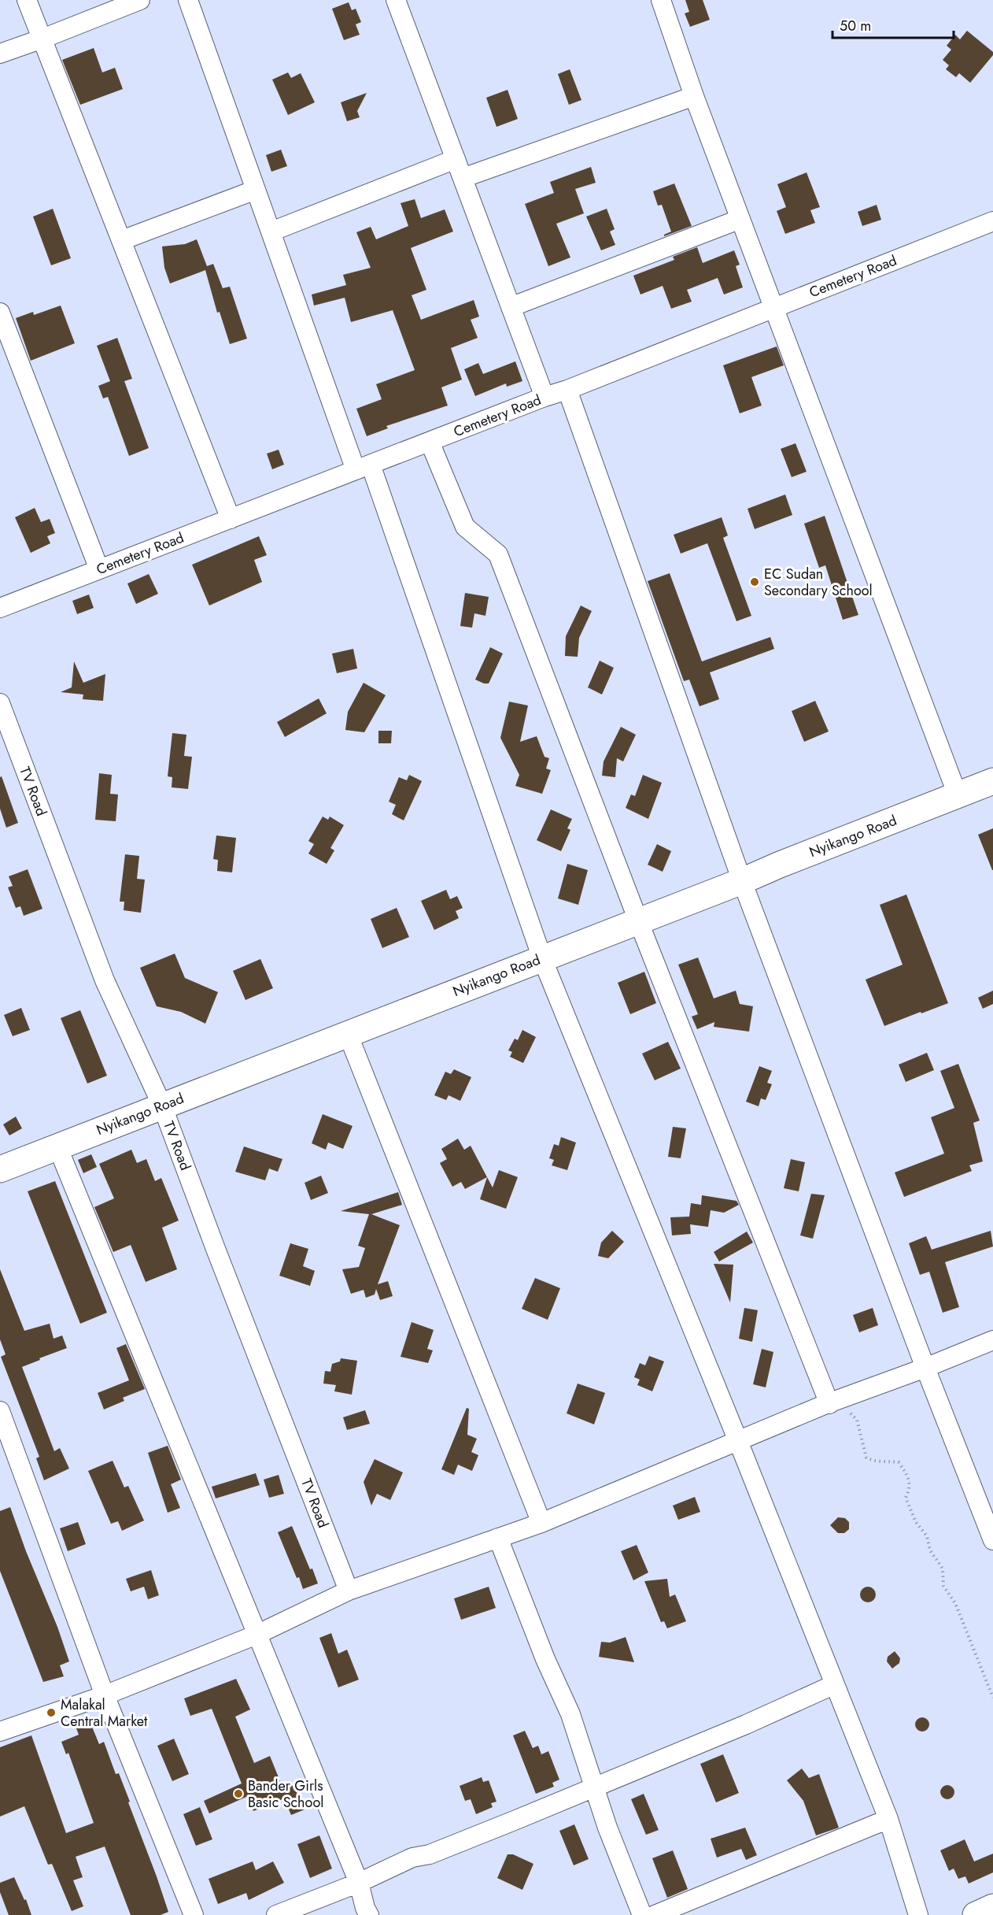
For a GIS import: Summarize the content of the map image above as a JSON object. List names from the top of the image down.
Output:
{
  "streets": {
    "street": ["Cemetery Road", "TV Road", "Nyikango Road"]
  },
  "crossings": [
    ["TV Road", "Nyikango Road"]
  ],
  "places": ["EC Sudan Secondary School", "Malakal Central Market", "Bander Girls Basic School"],
  "scale_bar": "50 m"
}
